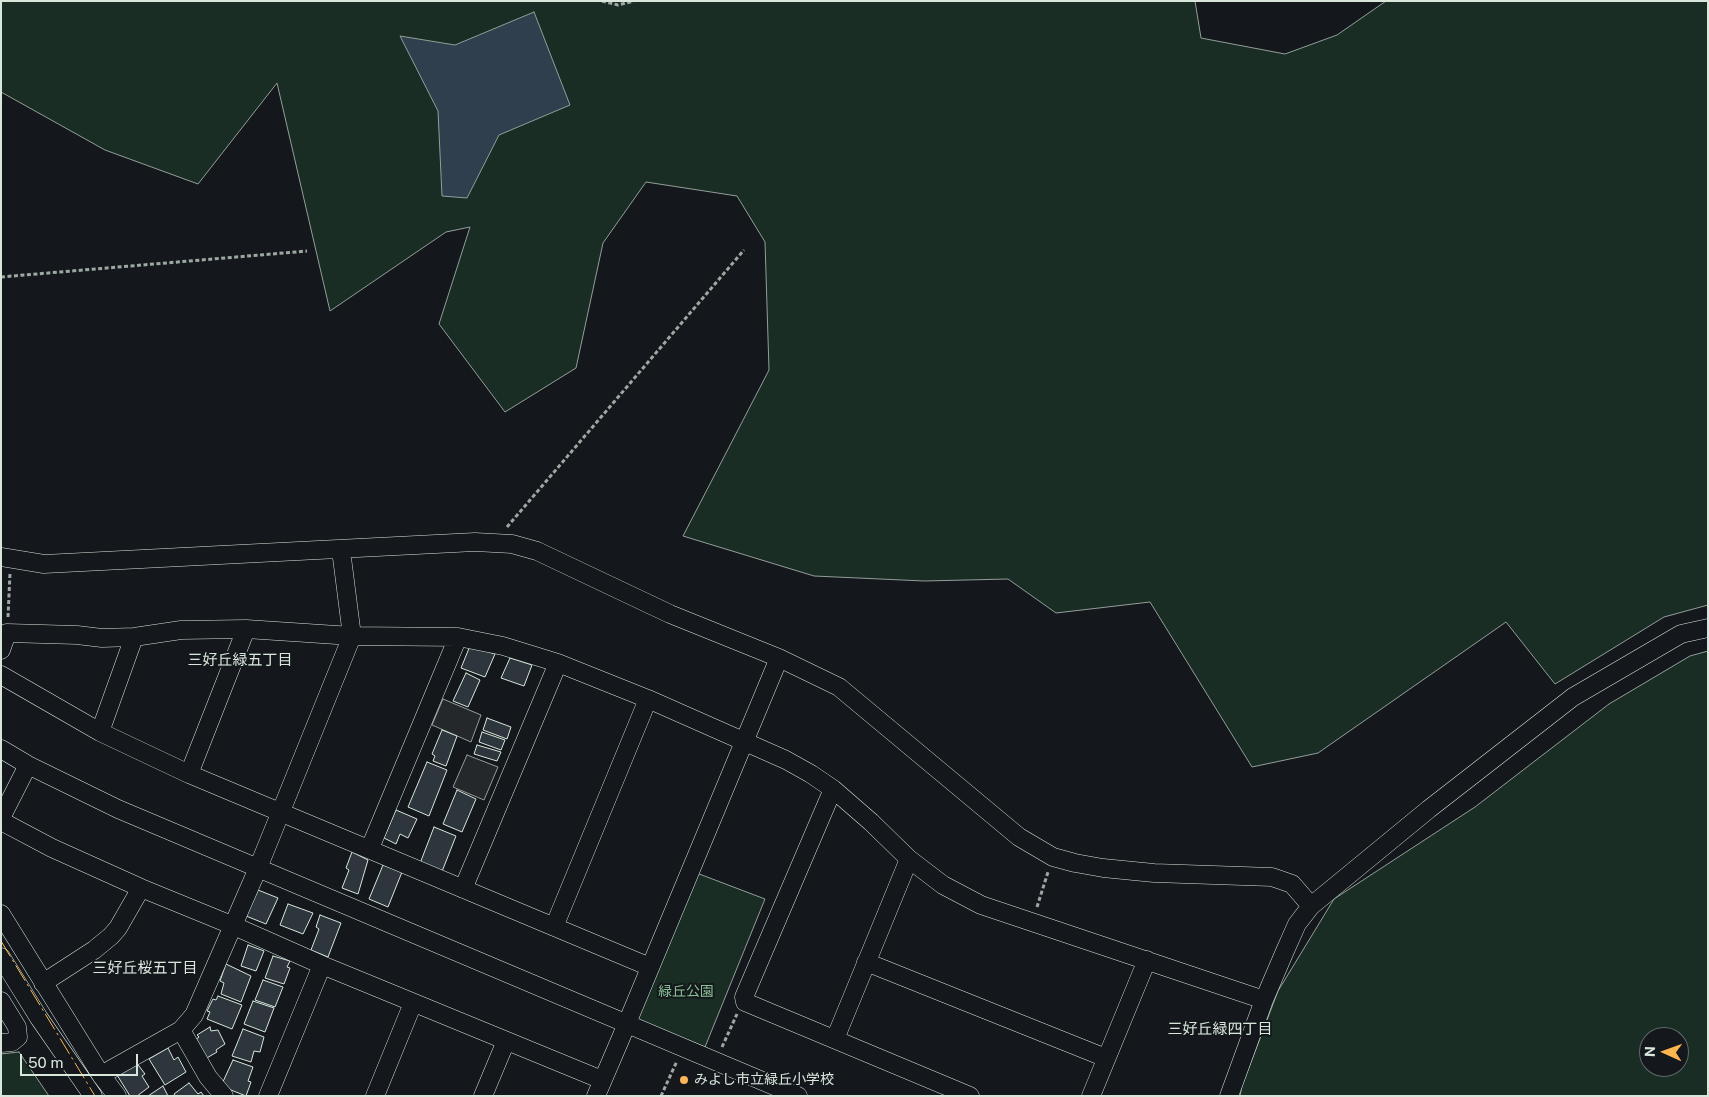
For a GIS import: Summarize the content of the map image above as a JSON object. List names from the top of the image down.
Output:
{
  "districts": ["三好丘緑五丁目", "三好丘桜五丁目", "三好丘緑四丁目"],
  "parks": ["緑丘公園"],
  "places": ["みよし市立緑丘小学校"],
  "scale_bar": "50 m",
  "north": "left"
}
